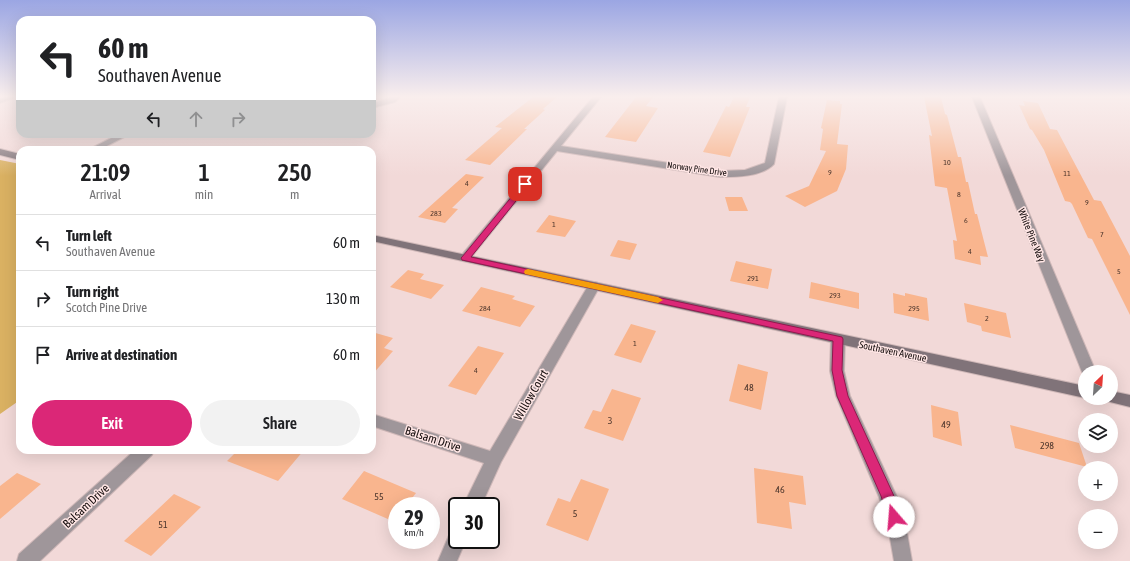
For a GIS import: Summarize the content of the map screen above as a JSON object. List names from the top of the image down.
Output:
{
  "streets": {
    "street": [
      "Norway Pine Drive",
      "White Pine Way",
      "Southaven Avenue",
      "Willow Court",
      "Balsam Drive"
    ]
  },
  "crossings": [
    ["Southaven Avenue", "Willow Court"],
    ["Willow Court", "Balsam Drive"]
  ],
  "house_numbers": [
    "10",
    "9",
    "11",
    "4",
    "8",
    "9",
    "283",
    "6",
    "1",
    "7",
    "4",
    "5",
    "291",
    "293",
    "284",
    "295",
    "2",
    "1",
    "4",
    "48",
    "3",
    "49",
    "298",
    "46",
    "55",
    "5",
    "51"
  ],
  "north": "top right",
  "page": {
    "turn": ["60 m", "Southaven Avenue"],
    "eta": [
      "21:09",
      "Arrival",
      "1",
      "min",
      "250",
      "m"
    ],
    "list": [
      {
        "name": "Turn left",
        "note": "Southaven Avenue",
        "value": "60 m"
      },
      {
        "name": "Turn right",
        "note": "Scotch Pine Drive",
        "value": "130 m"
      },
      {
        "name": "Arrive at destination",
        "value": "60 m"
      }
    ],
    "map_buttons": ["+", "−"],
    "buttons": ["Exit", "Share"],
    "speed": "29 km/h",
    "limit": "30"
  }
}
